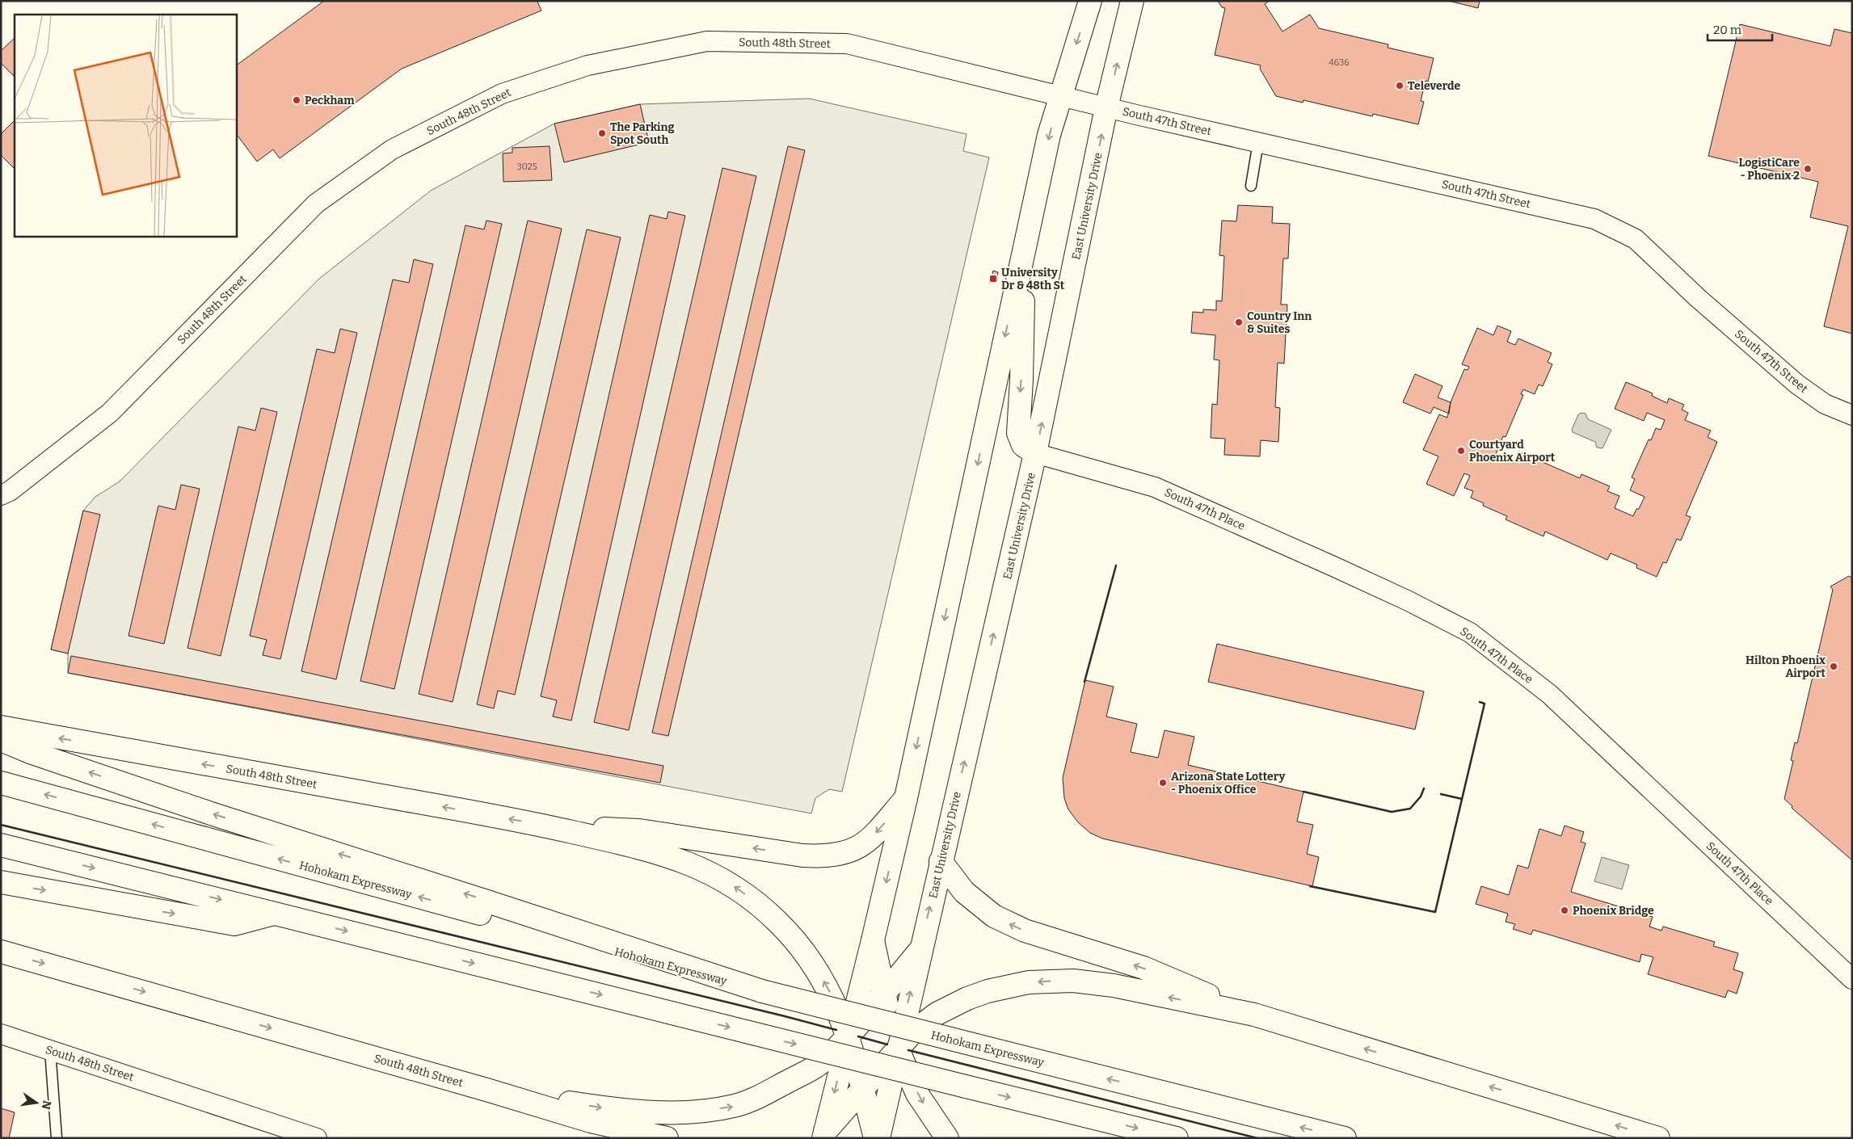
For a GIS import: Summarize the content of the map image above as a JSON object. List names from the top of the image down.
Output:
{
  "streets": {
    "main road": ["South 48th Street", "East University Drive", "Hohokam Expressway"],
    "street": ["South 47th Street", "South 47th Place"]
  },
  "crossings": [
    ["South 48th Street", "South 47th Street"],
    ["South 47th Street", "East University Drive"],
    ["East University Drive", "South 47th Place"]
  ],
  "places": {
    "other": [
      "Televerde",
      "Peckham",
      "The Parking Spot South",
      "LogistiCare - Phoenix 2",
      "Country Inn & Suites",
      "Courtyard Phoenix Airport",
      "Hilton Phoenix Airport",
      "Arizona State Lottery - Phoenix Office",
      "Phoenix Bridge"
    ],
    "transit": ["University Dr & 48th St"]
  },
  "house_numbers": ["4636", "3025"],
  "scale_bar": "20 m",
  "north": "right"
}
